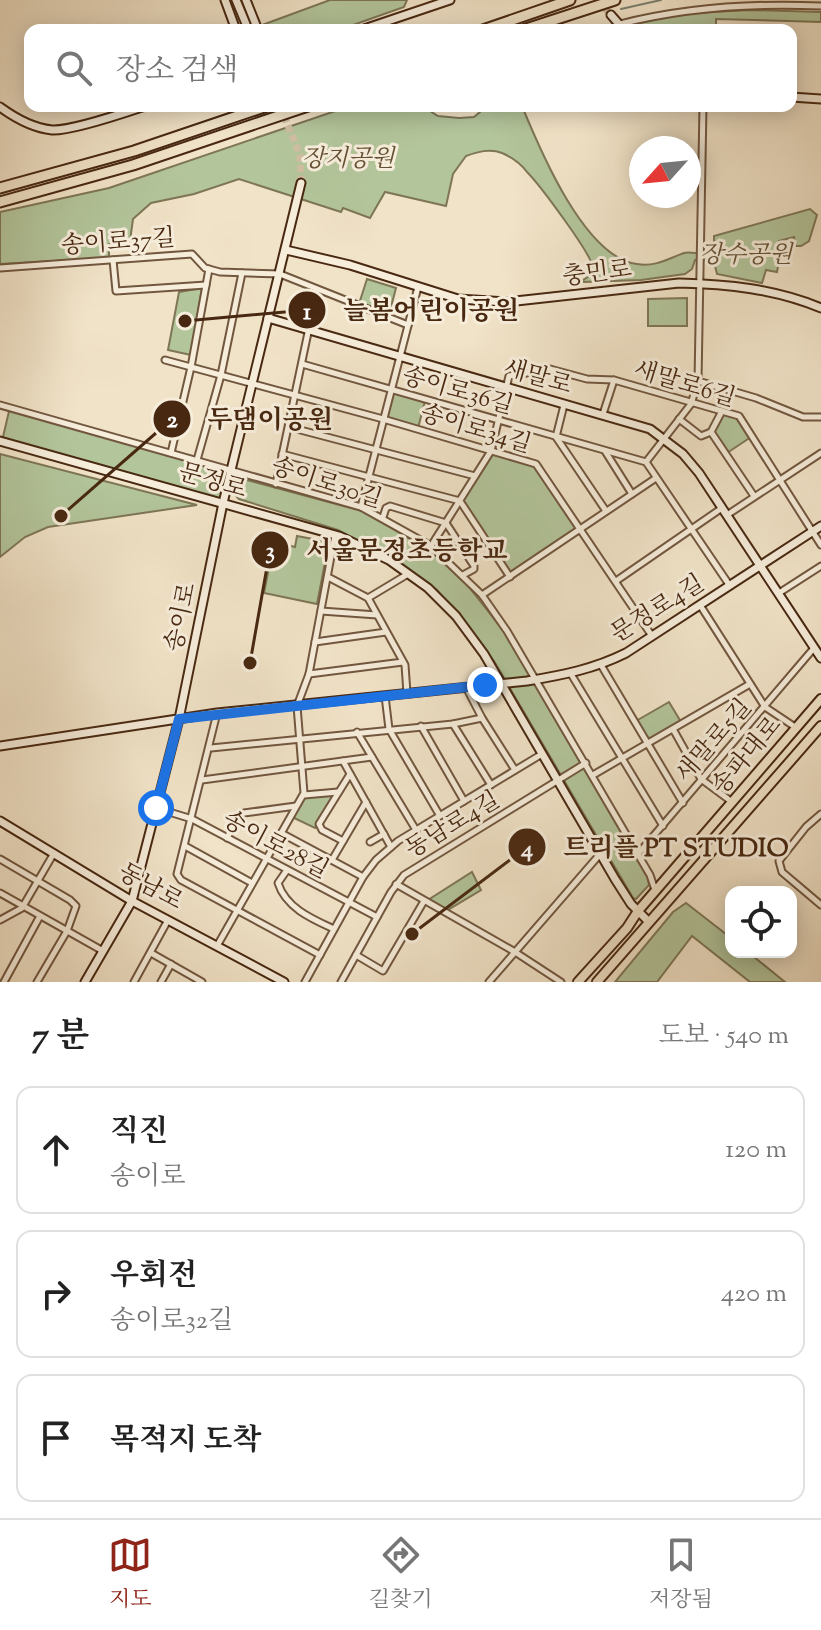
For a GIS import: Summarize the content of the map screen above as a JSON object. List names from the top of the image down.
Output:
{
  "streets": {
    "main road": ["송파대로"],
    "street": [
      "송이로37길",
      "충민로",
      "새말로",
      "새말로6길",
      "송이로36길",
      "송이로34길",
      "문정로",
      "송이로30길",
      "문정로4길",
      "송이로",
      "새말로5길",
      "동남로4길",
      "송이로28길",
      "동남로"
    ]
  },
  "crossings": [
    ["송이로37길", "송이로"],
    ["충민로", "송이로"],
    ["새말로", "새말로6길"],
    ["새말로", "문정로4길"],
    ["새말로", "송이로"],
    ["새말로", "새말로5길"],
    ["새말로6길", "문정로4길"],
    ["송이로34길", "문정로4길"],
    ["송이로34길", "송이로"],
    ["문정로", "문정로4길"],
    ["문정로", "송이로"],
    ["문정로", "송파대로"],
    ["문정로", "동남로4길"],
    ["송이로30길", "문정로4길"],
    ["송이로30길", "송이로"],
    ["송이로30길", "새말로5길"],
    ["송이로30길", "송파대로"],
    ["문정로4길", "송이로"],
    ["송이로", "송이로28길"],
    ["송이로", "동남로"],
    ["동남로4길", "송이로28길"]
  ],
  "parks": ["장지공원", "장수공원"],
  "places": [
    "늘봄어린이공원",
    "두댐이공원",
    "서울문정초등학교",
    "트리플 PT STUDIO"
  ],
  "north": "bottom left",
  "page": {
    "search": "장소 검색",
    "heading": ["7 분", "도보 · 540 m"],
    "list": [
      ["직진", "송이로", "120 m"],
      ["우회전", "송이로32길", "420 m"],
      "목적지 도착"
    ],
    "nav": ["지도", "길찾기", "저장됨"]
  }
}
